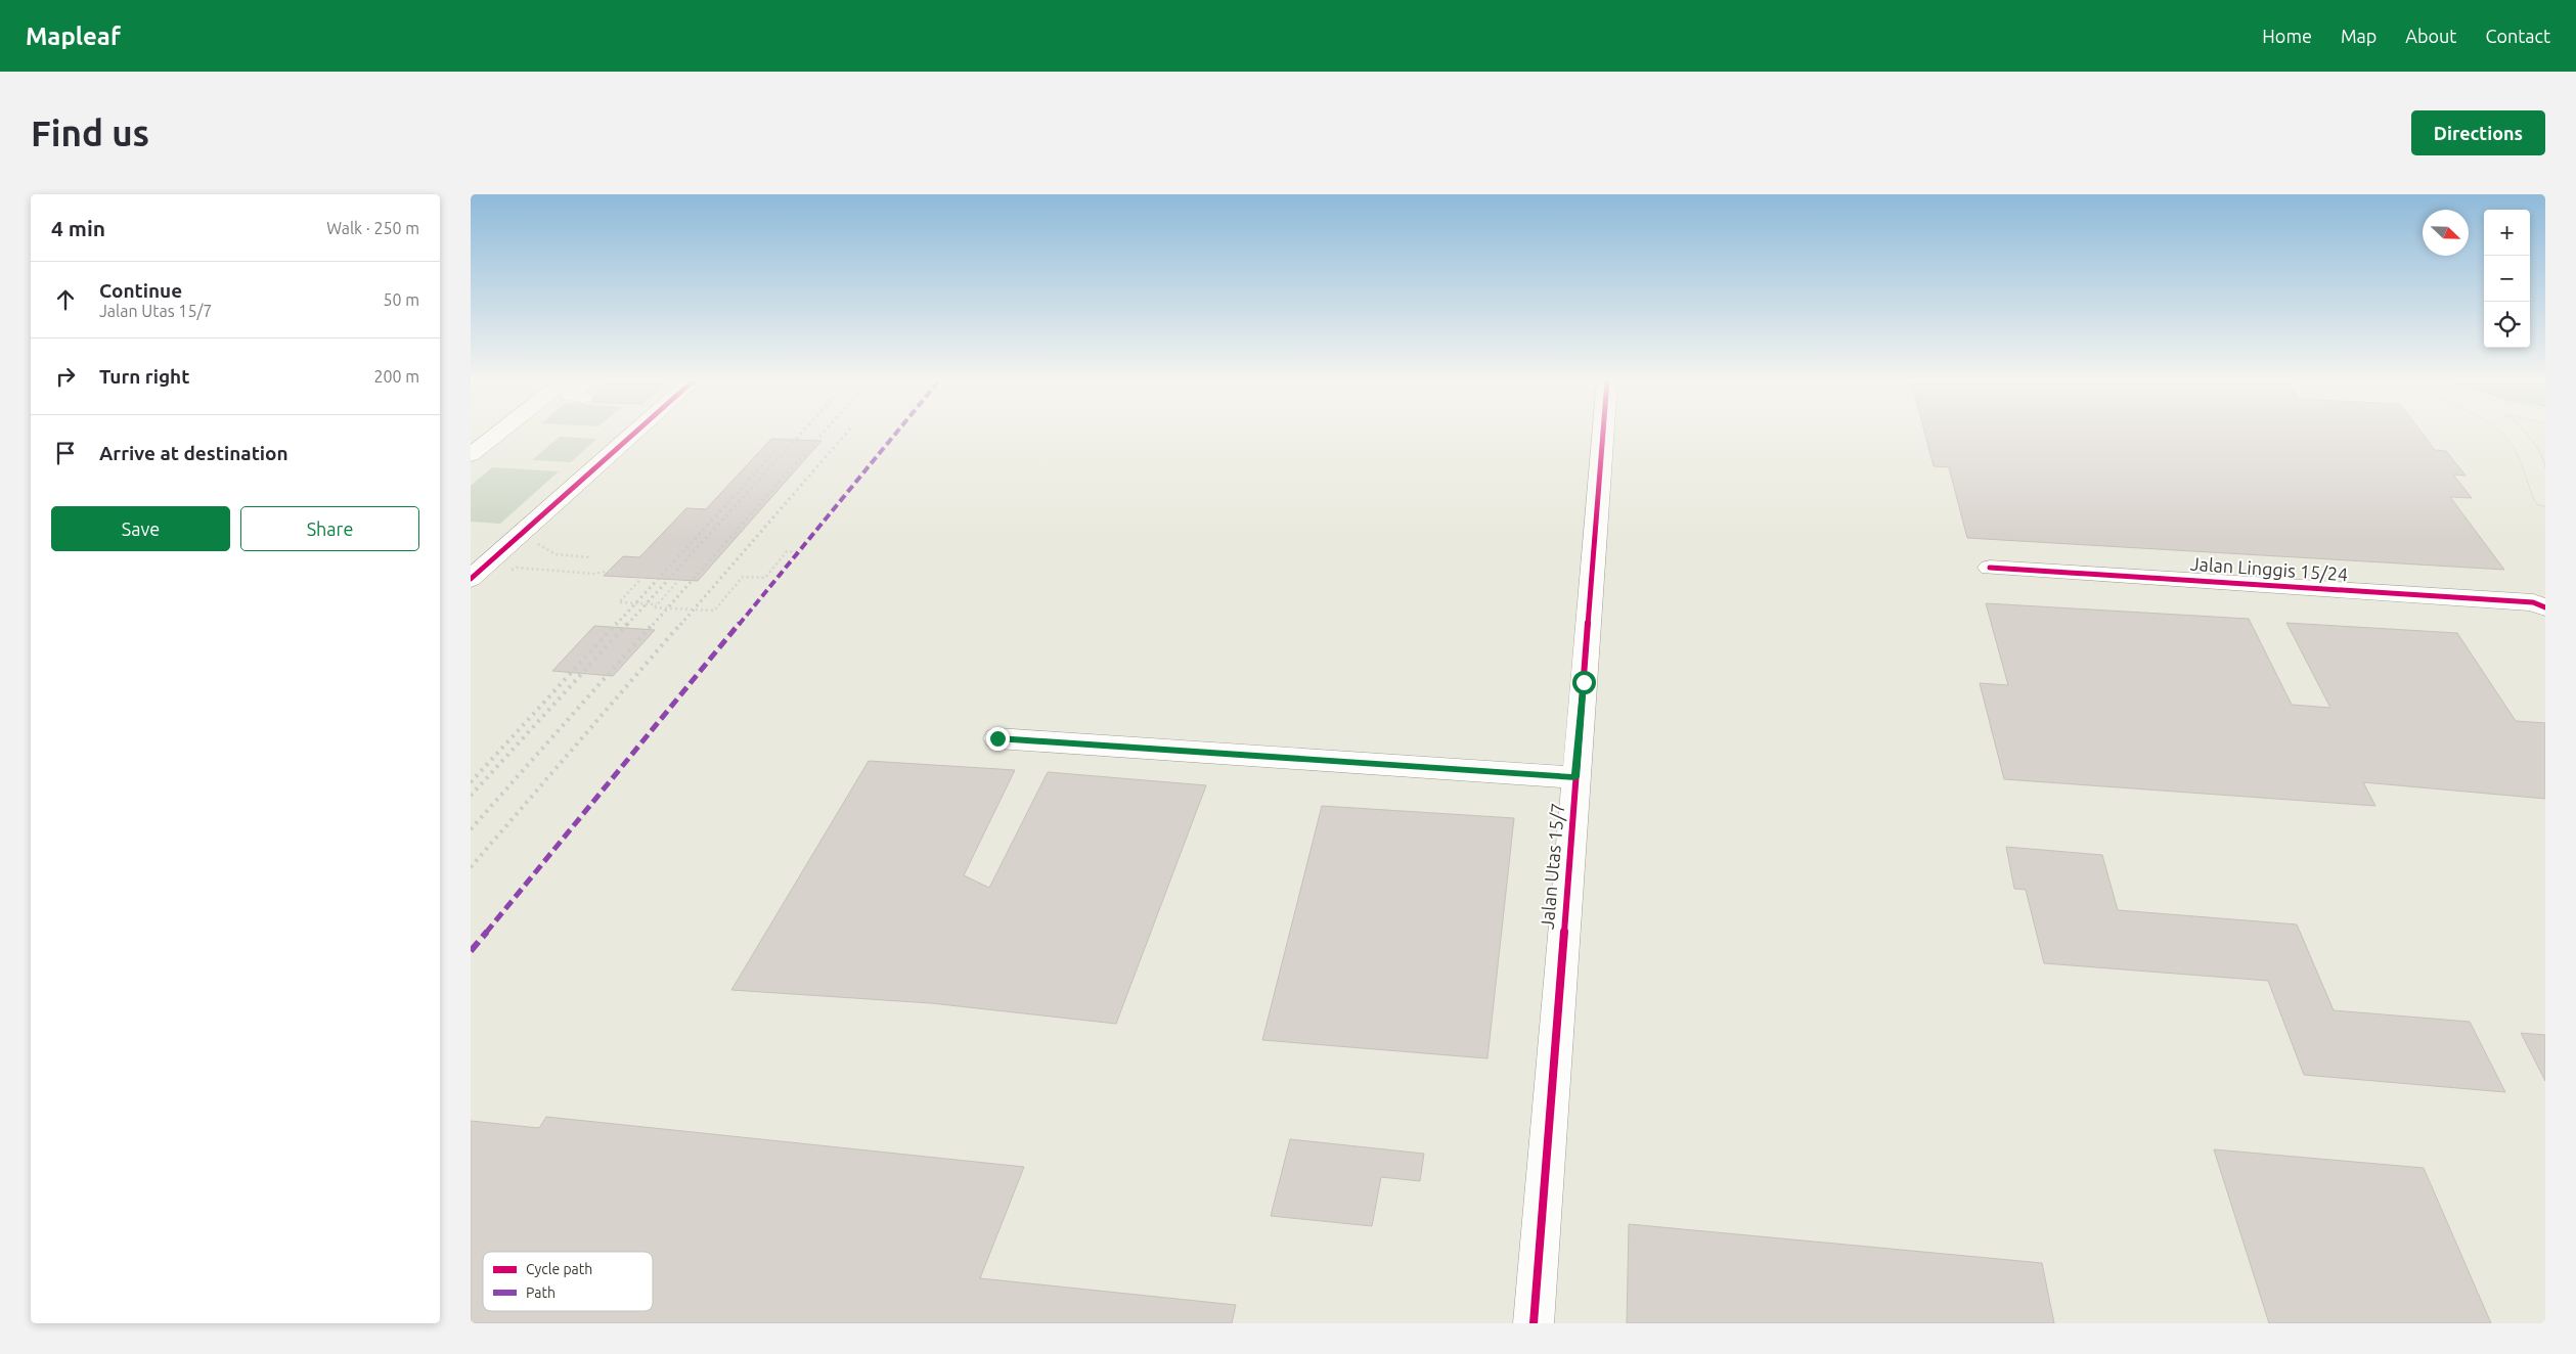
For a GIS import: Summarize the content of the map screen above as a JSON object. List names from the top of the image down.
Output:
{
  "streets": {
    "street": ["Jalan Linggis 15/24", "Jalan Utas 15/7"]
  },
  "legend": ["Cycle path", "Path"],
  "north": "bottom right",
  "page": {
    "header": "Mapleaf",
    "nav": [
      "Home",
      "Map",
      "About",
      "Contact"
    ],
    "buttons": [
      "Directions",
      ["Save", "Share"]
    ],
    "title": "Find us",
    "heading": ["4 min", "Walk · 250 m"],
    "map_buttons": ["+", "−"],
    "list": [
      ["Continue", "Jalan Utas 15/7", "50 m"],
      ["Turn right", "200 m"],
      "Arrive at destination"
    ]
  }
}
